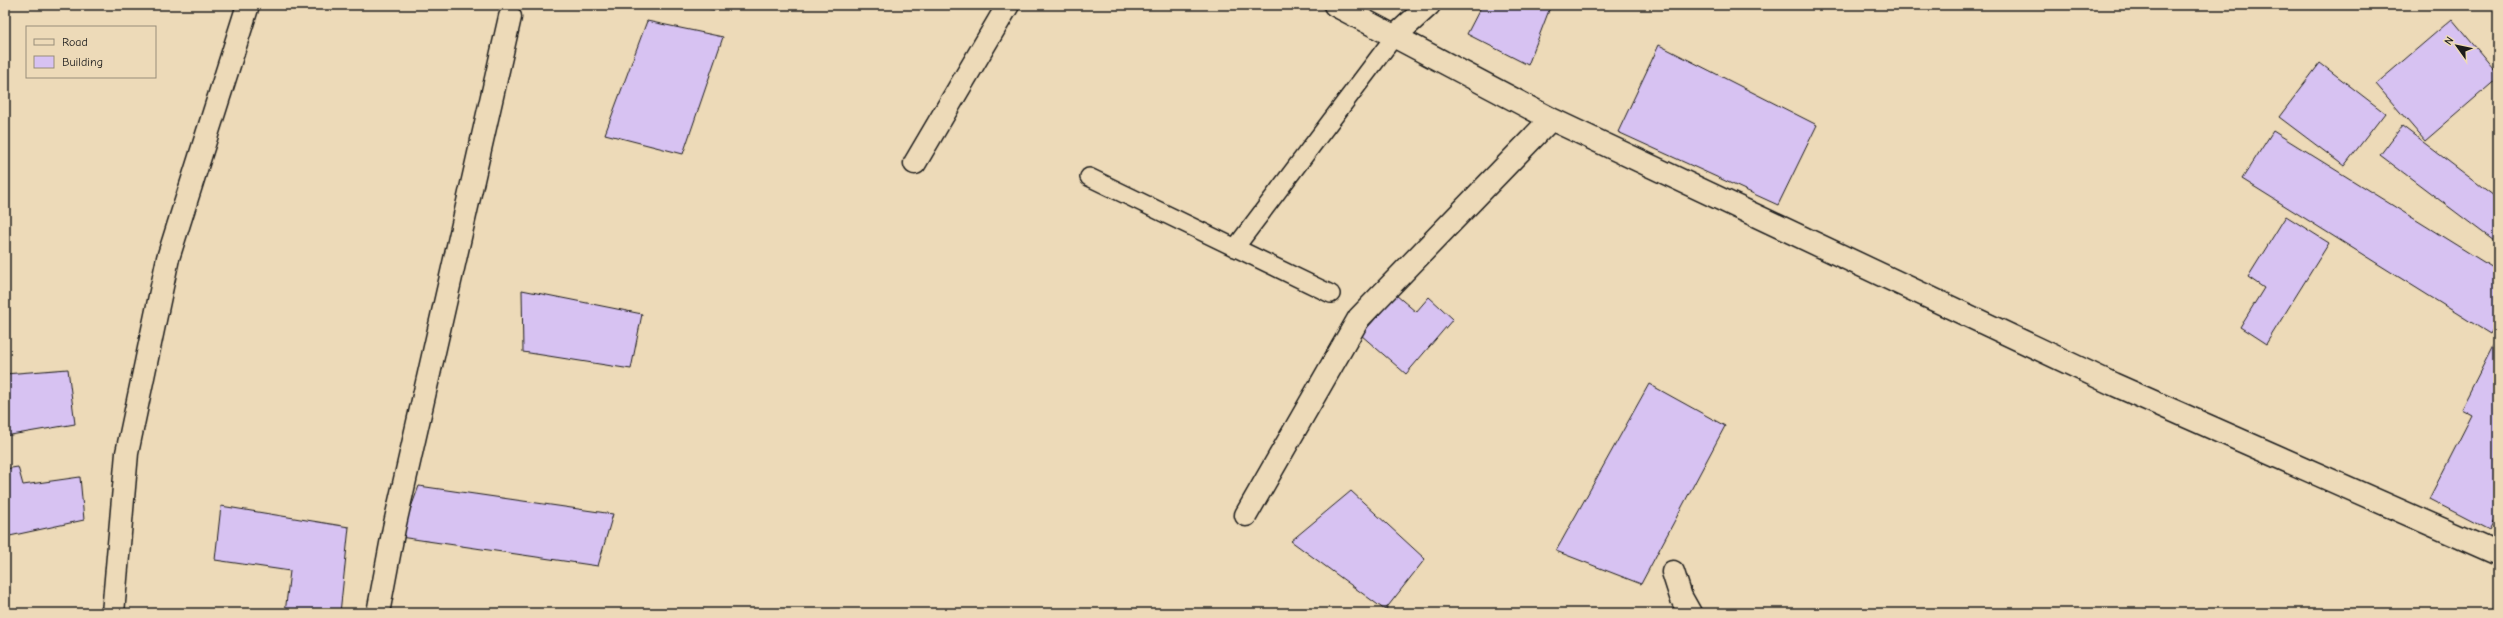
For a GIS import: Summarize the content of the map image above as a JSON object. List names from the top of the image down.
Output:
{
  "legend": ["Road", "Building"],
  "north": "top left"
}
